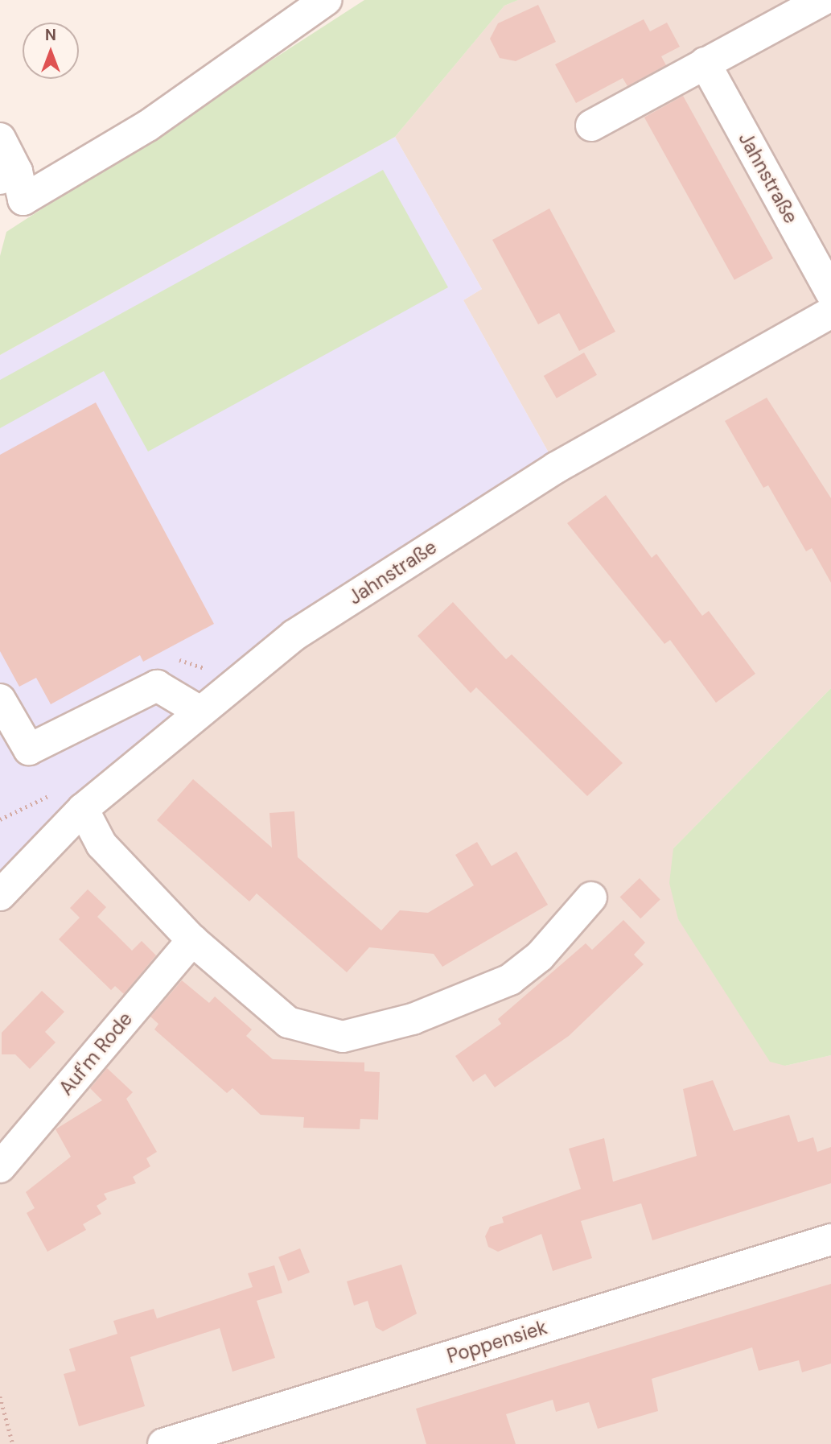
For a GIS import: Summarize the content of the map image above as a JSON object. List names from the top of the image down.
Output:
{
  "streets": {
    "street": ["Jahnstraße", "Auf'm Rode", "Poppensiek"]
  },
  "north": "top"
}
